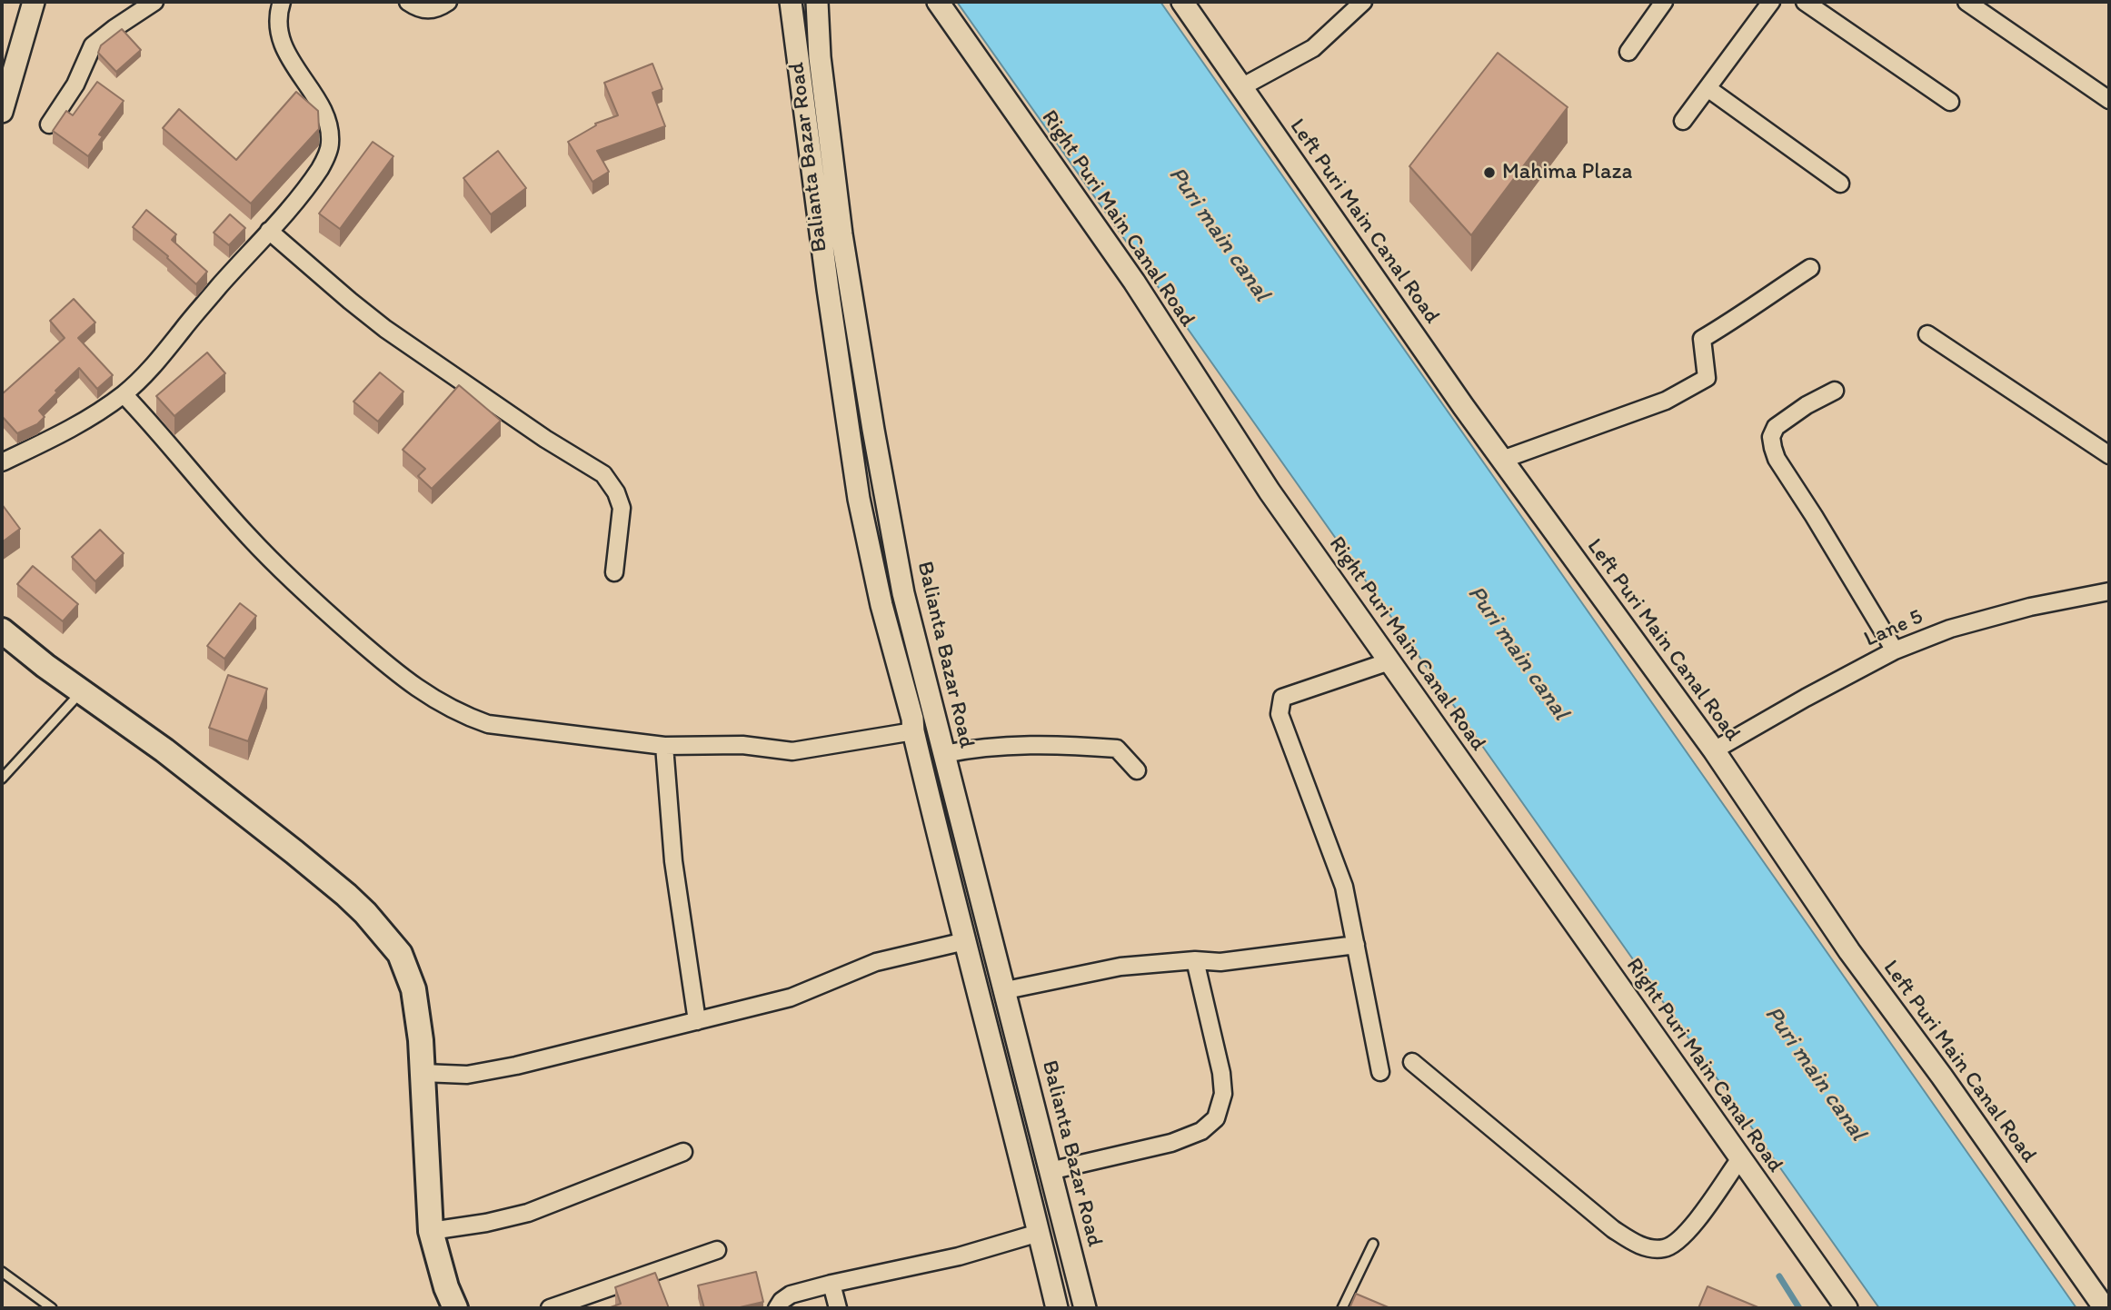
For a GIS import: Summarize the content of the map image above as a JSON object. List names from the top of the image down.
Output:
{
  "streets": {
    "street": [
      "Balianta Bazar Road",
      "Right Puri Main Canal Road",
      "Left Puri Main Canal Road",
      "Lane 5"
    ]
  },
  "crossings": [
    ["Left Puri Main Canal Road", "Lane 5"]
  ],
  "water": ["Puri main canal"],
  "places": ["Mahima Plaza"]
}
